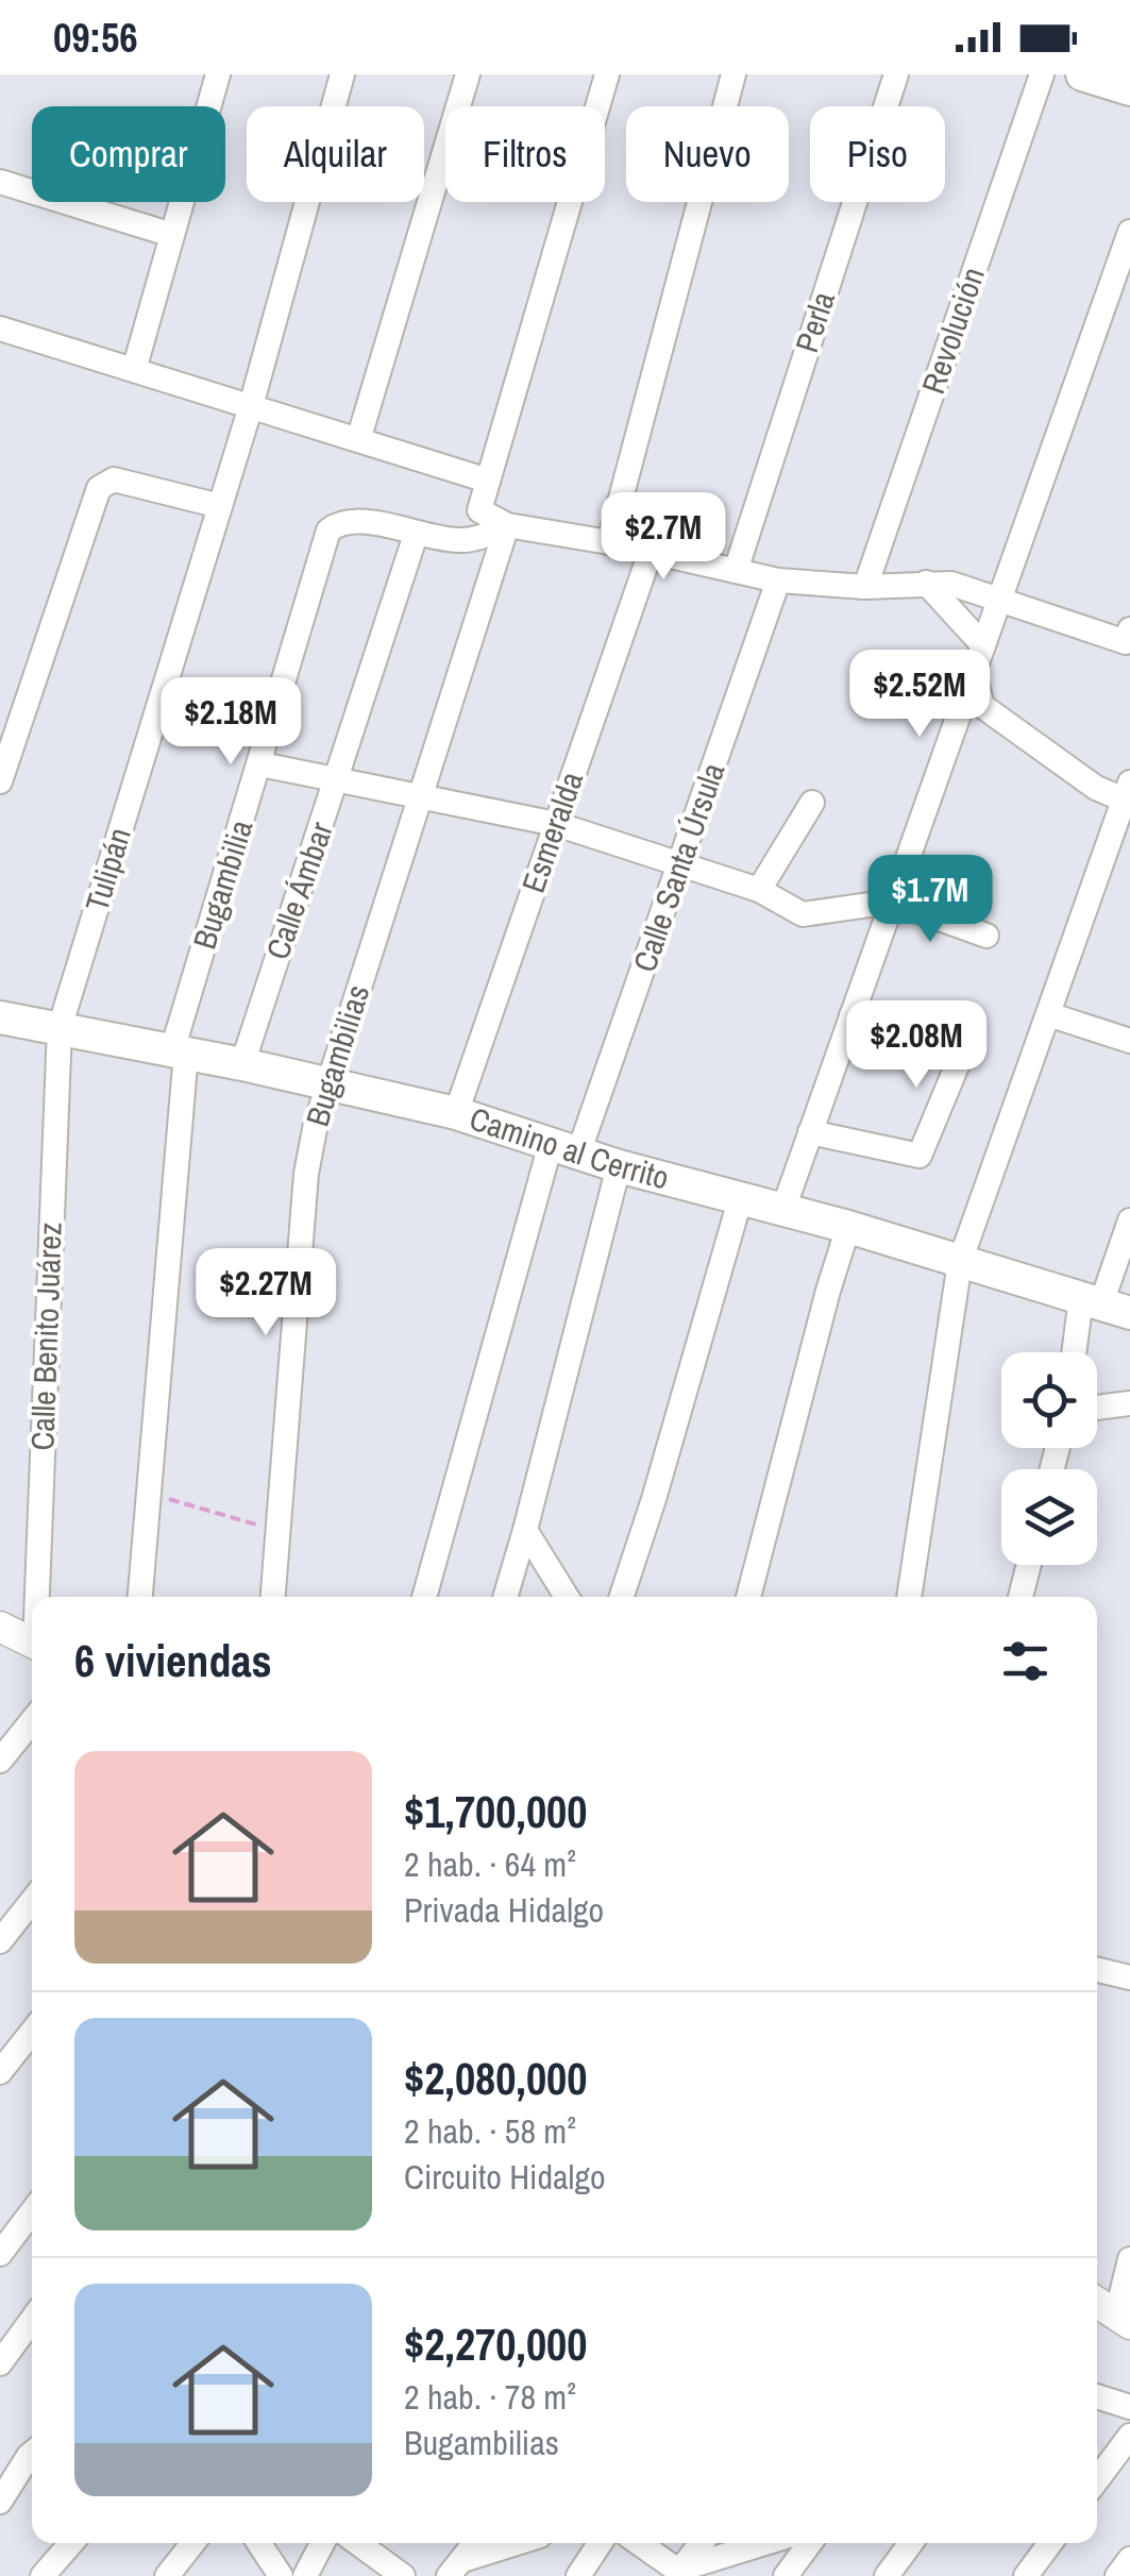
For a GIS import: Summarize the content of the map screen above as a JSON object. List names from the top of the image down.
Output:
{
  "streets": {
    "main road": ["Camino al Cerrito"],
    "street": [
      "Perla",
      "Revolución",
      "Esmeralda",
      "Calle Santa Úrsula",
      "Tulipán",
      "Bugambilia",
      "Calle Ámbar",
      "Bugambilias",
      "Calle Benito Juárez"
    ]
  },
  "crossings": [
    ["Esmeralda", "Camino al Cerrito"],
    ["Calle Santa Úrsula", "Camino al Cerrito"],
    ["Tulipán", "Camino al Cerrito"],
    ["Tulipán", "Calle Benito Juárez"],
    ["Bugambilia", "Calle Ámbar"],
    ["Bugambilia", "Bugambilias"],
    ["Bugambilia", "Camino al Cerrito"],
    ["Calle Ámbar", "Camino al Cerrito"],
    ["Bugambilias", "Camino al Cerrito"],
    ["Camino al Cerrito", "Calle Benito Juárez"]
  ],
  "page": {
    "status": "09:56",
    "chip": [
      "Comprar",
      "Alquilar",
      "Filtros",
      "Nuevo",
      "Piso"
    ],
    "price": [
      "$2.7M",
      "$2.52M",
      "$2.18M",
      "$1.7M",
      "$2.08M",
      "$2.27M"
    ],
    "heading": "6 viviendas",
    "list": [
      {
        "name": "$1,700,000",
        "note": "2 hab. · 64 m² · Privada Hidalgo"
      },
      {
        "name": "$2,080,000",
        "note": "2 hab. · 58 m² · Circuito Hidalgo"
      },
      {
        "name": "$2,270,000",
        "note": "2 hab. · 78 m² · Bugambilias"
      }
    ]
  }
}
